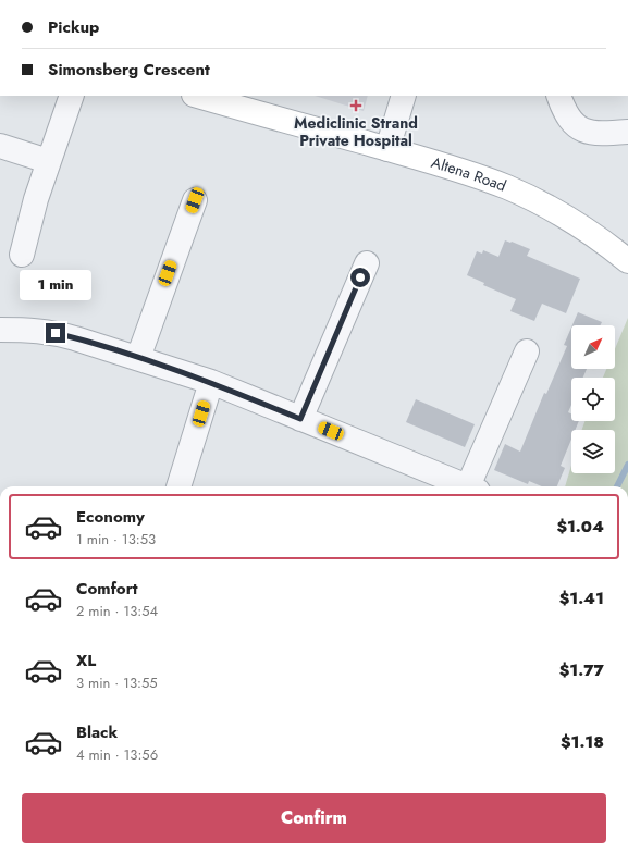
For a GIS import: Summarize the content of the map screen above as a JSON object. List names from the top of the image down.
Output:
{
  "streets": {
    "street": ["Altena Road"]
  },
  "places": {
    "health": ["Mediclinic Strand Private Hospital"]
  },
  "north": "top right",
  "page": {
    "banner": ["Pickup", "Simonsberg Crescent"],
    "bubble": "1 min",
    "list": [
      {
        "name": "Economy",
        "note": "1 min · 13:53",
        "value": "$1.04"
      },
      {
        "name": "Comfort",
        "note": "2 min · 13:54",
        "value": "$1.41"
      },
      {
        "name": "XL",
        "note": "3 min · 13:55",
        "value": "$1.77"
      },
      {
        "name": "Black",
        "note": "4 min · 13:56",
        "value": "$1.18"
      }
    ],
    "buttons": "Confirm"
  }
}
